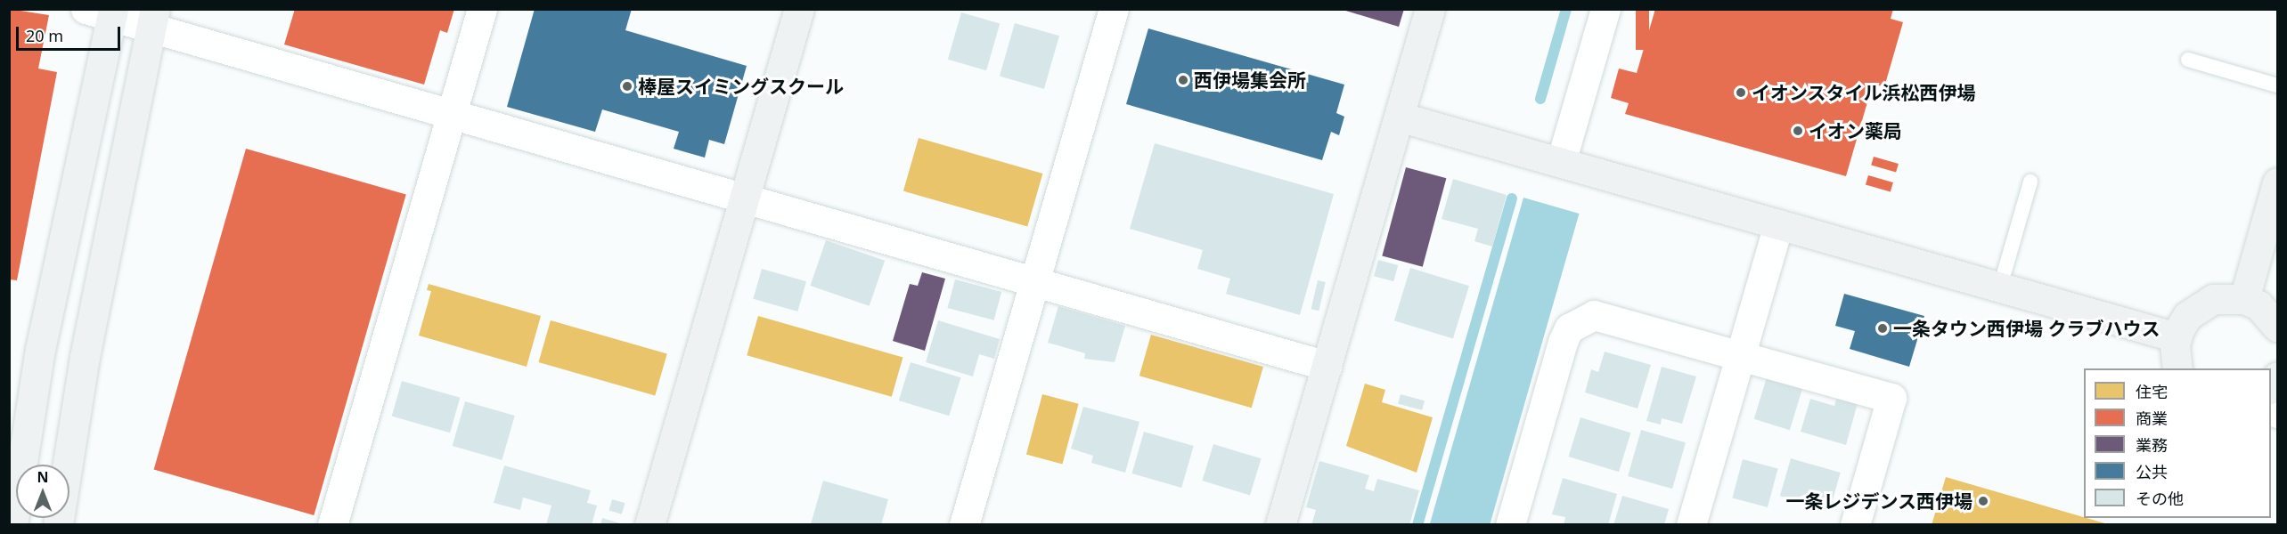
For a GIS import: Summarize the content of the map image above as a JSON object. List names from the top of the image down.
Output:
{
  "places": [
    "西伊場集会所",
    "棒屋スイミングスクール",
    "イオンスタイル浜松西伊場",
    "イオン薬局",
    "一条タウン西伊場 クラブハウス",
    "一条レジデンス西伊場"
  ],
  "legend": [
    "住宅",
    "商業",
    "業務",
    "公共",
    "その他"
  ],
  "scale_bar": "20 m",
  "north": "top"
}
